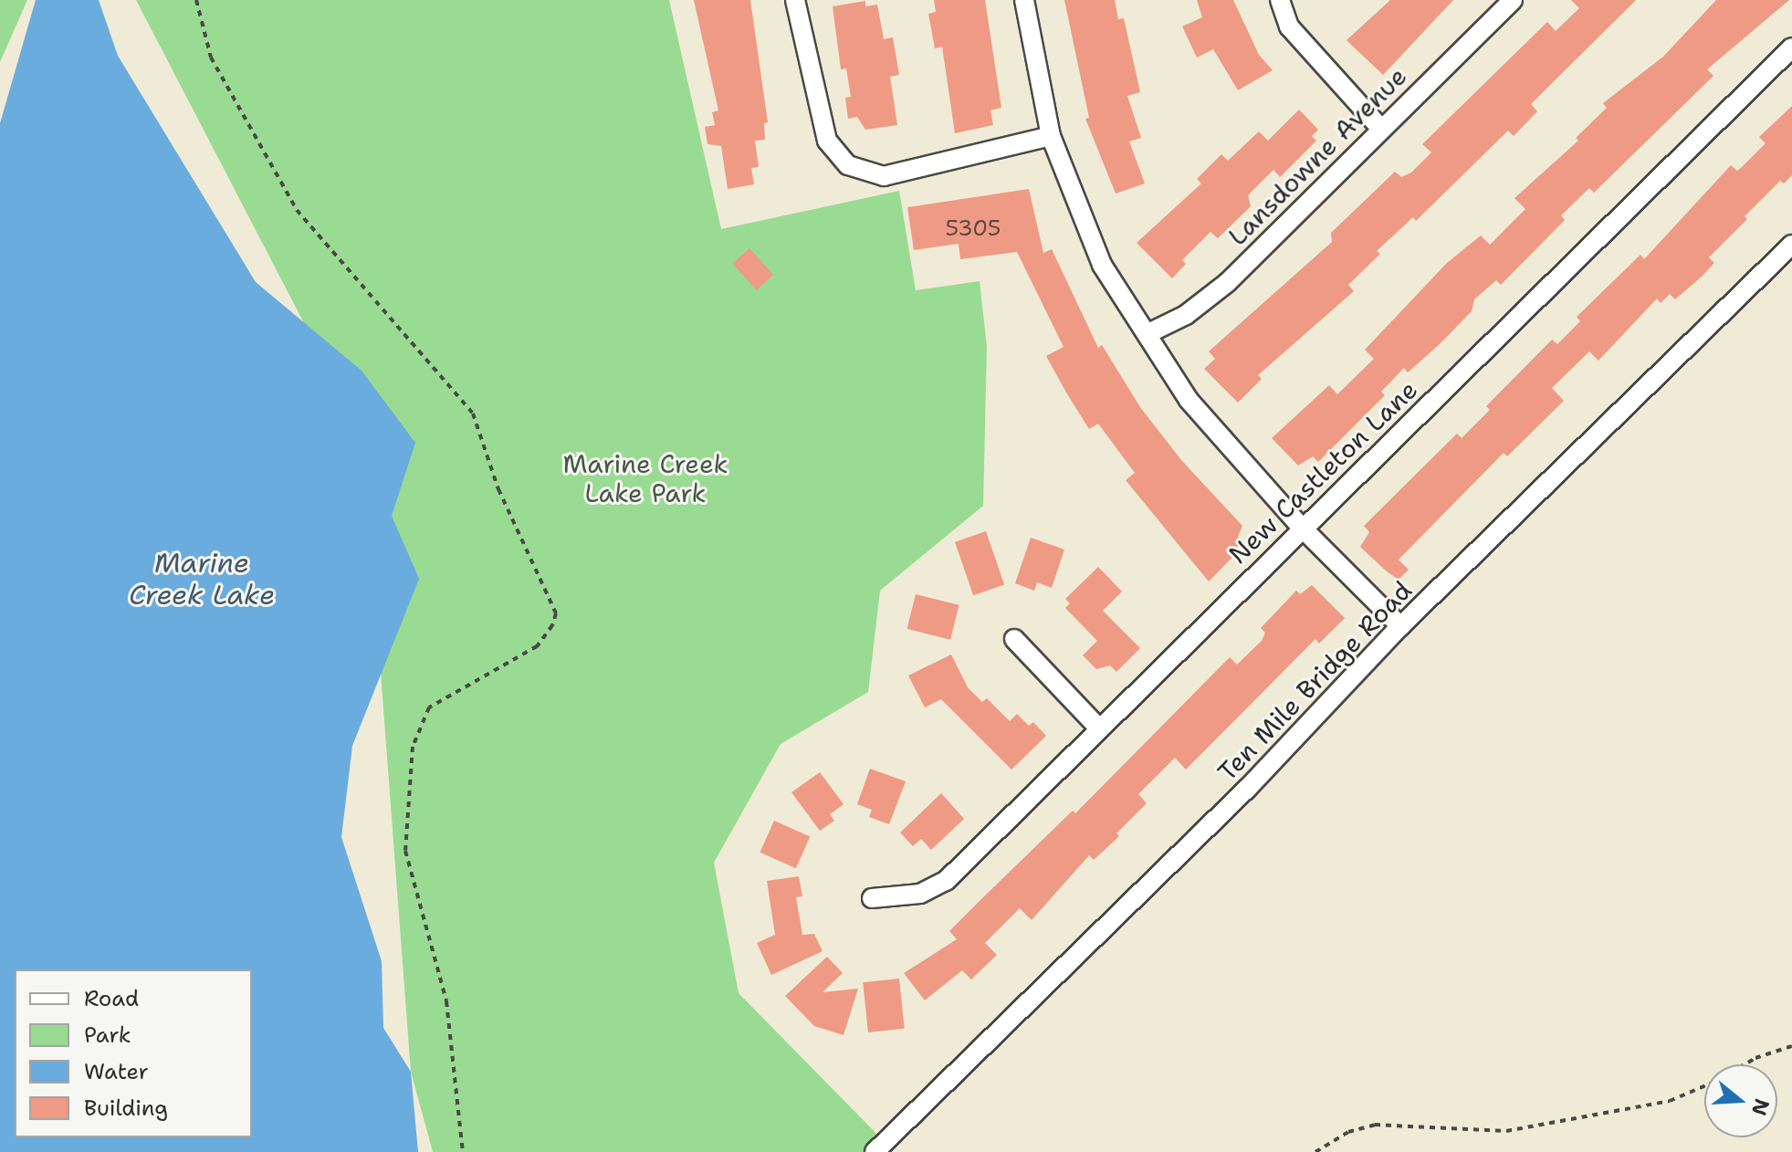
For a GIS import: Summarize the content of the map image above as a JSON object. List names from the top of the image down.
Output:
{
  "streets": {
    "street": ["Lansdowne Avenue", "New Castleton Lane", "Ten Mile Bridge Road"]
  },
  "water": ["Marine Creek Lake"],
  "parks": ["Marine Creek Lake Park"],
  "house_numbers": ["5305"],
  "legend": [
    "Road",
    "Park",
    "Water",
    "Building"
  ],
  "north": "right"
}
